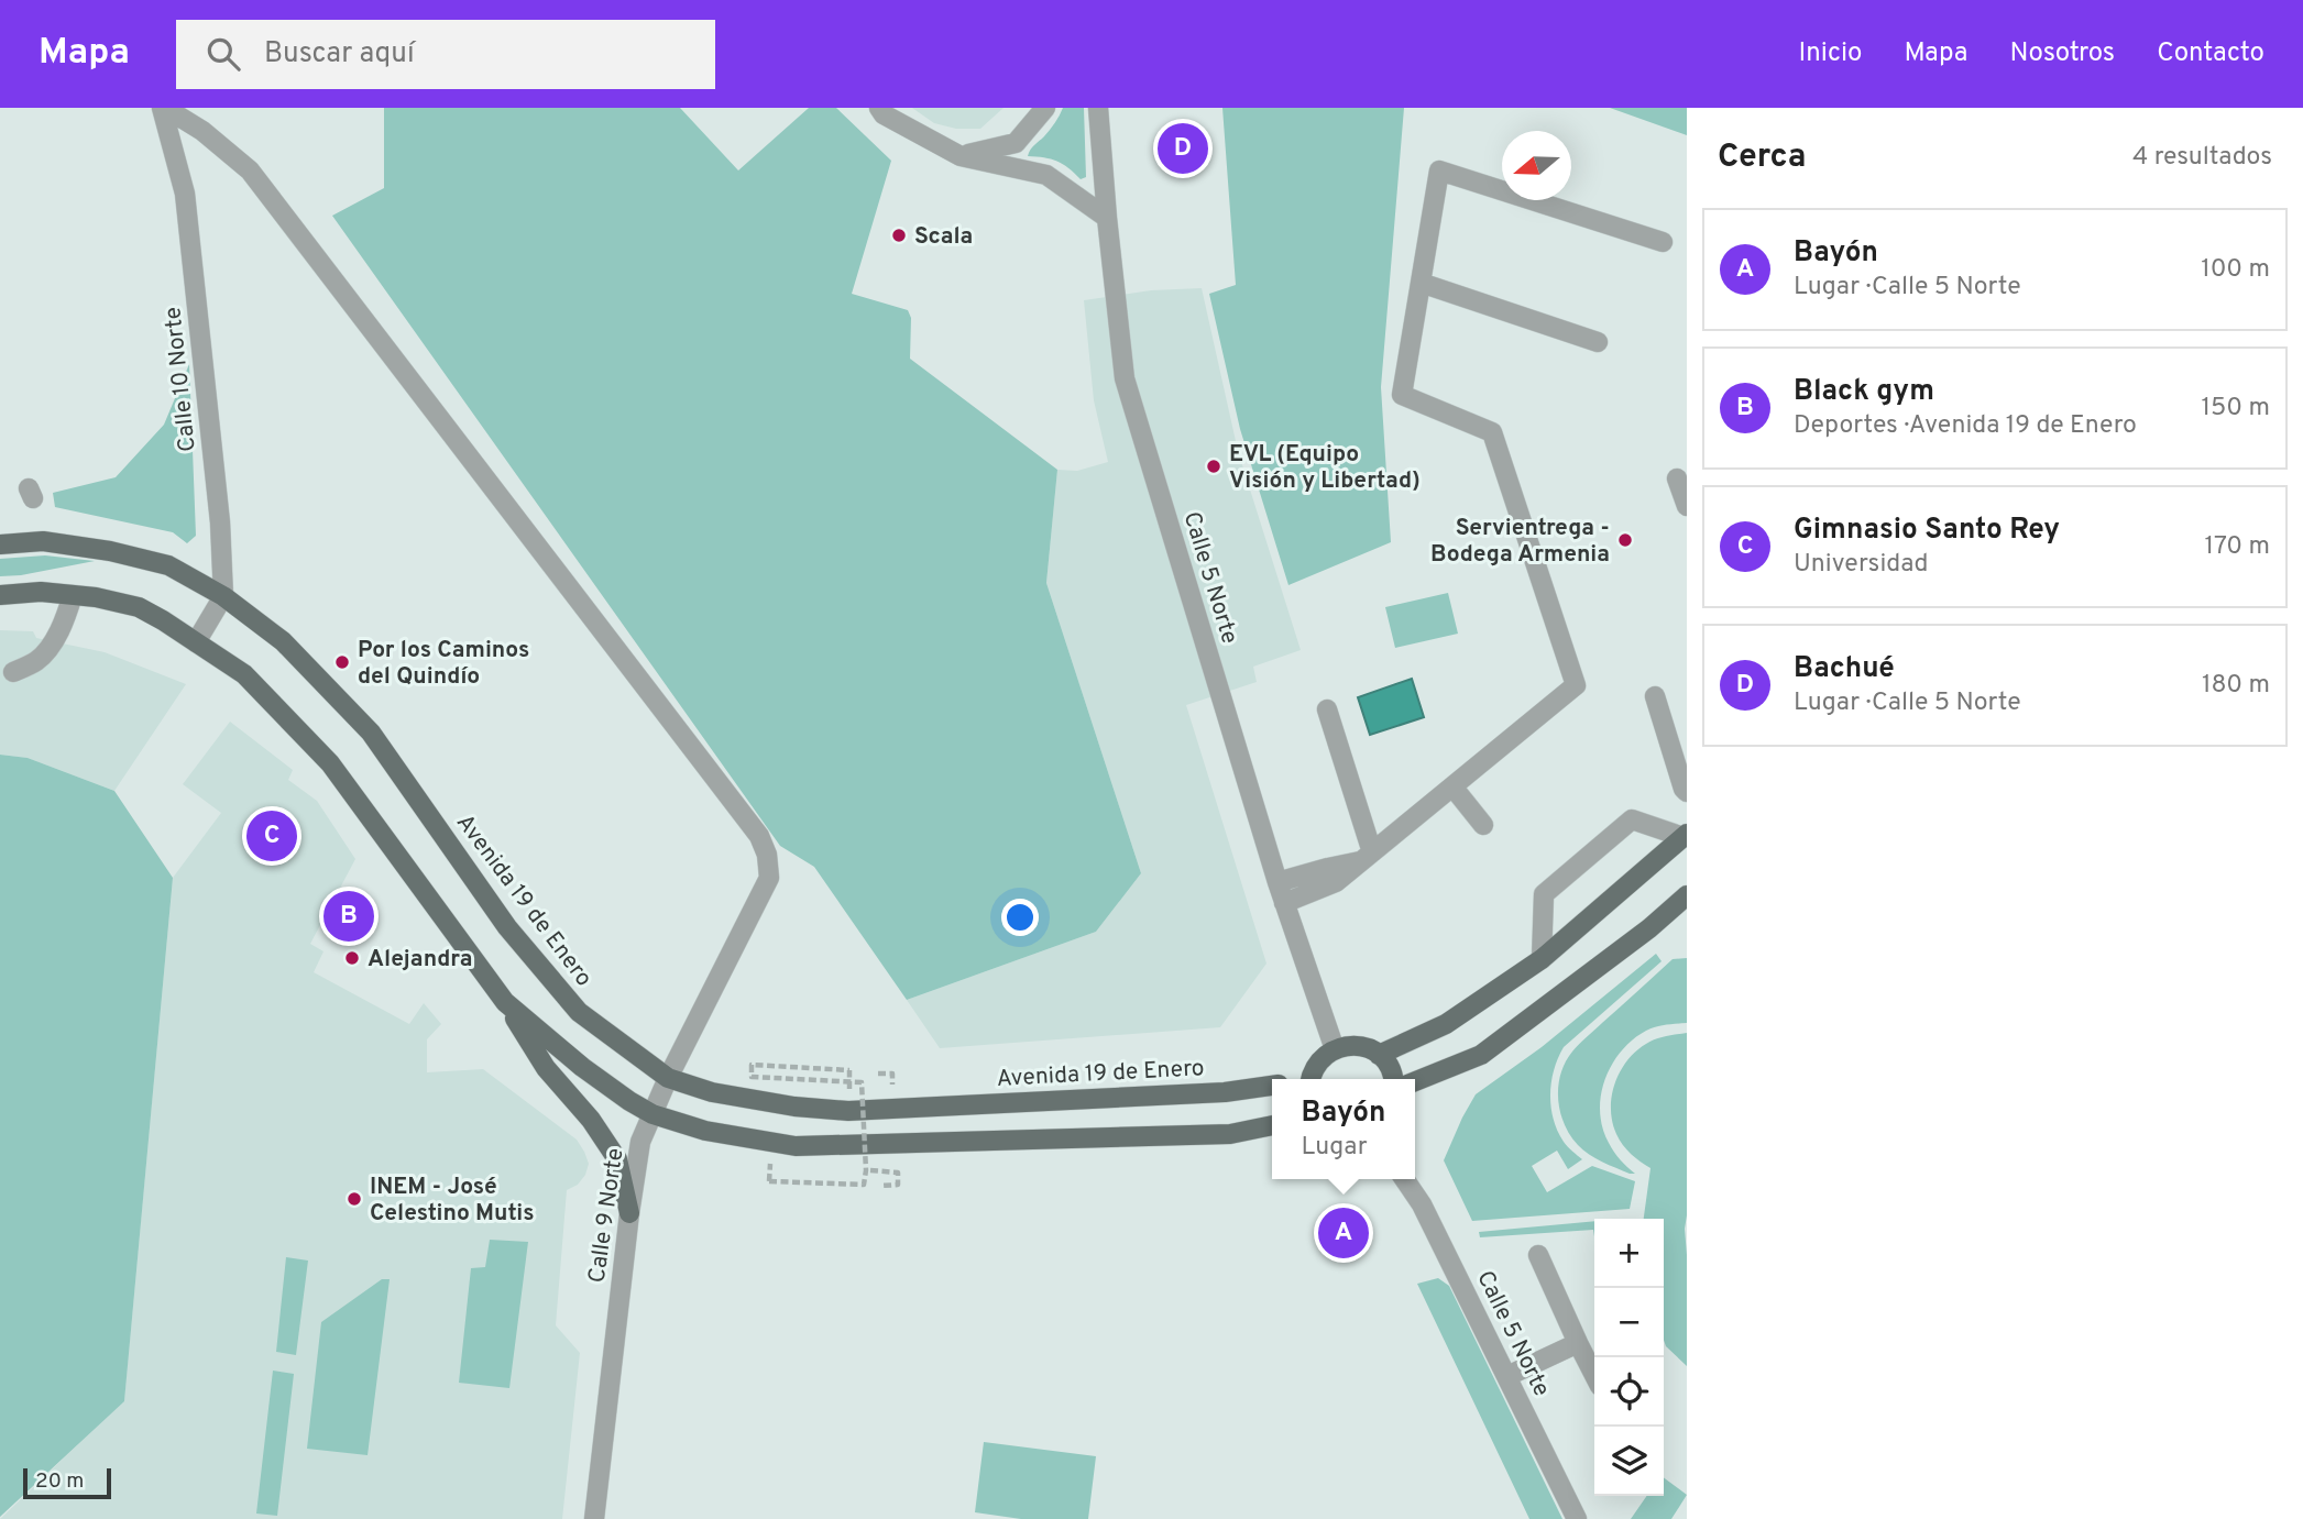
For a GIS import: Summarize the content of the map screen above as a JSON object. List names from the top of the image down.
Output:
{
  "streets": {
    "main road": ["Avenida 19 de Enero"],
    "street": ["Calle 10 Norte", "Calle 5 Norte", "Calle 9 Norte"]
  },
  "crossings": [
    ["Calle 10 Norte", "Avenida 19 de Enero"],
    ["Calle 10 Norte", "Calle 9 Norte"],
    ["Avenida 19 de Enero", "Calle 9 Norte"]
  ],
  "places": [
    "Scala",
    "EVL (Equipo Visión y Libertad)",
    "Servientrega - Bodega Armenia",
    "Por los Caminos del Quindío",
    "Alejandra",
    "INEM - José Celestino Mutis"
  ],
  "scale_bar": "20 m",
  "north": "left",
  "page": {
    "header": "Mapa",
    "search": "Buscar aquí",
    "nav": [
      "Inicio",
      "Mapa",
      "Nosotros",
      "Contacto"
    ],
    "heading": ["Cerca", "4 resultados"],
    "pins": [
      "D",
      "C",
      "B",
      "A"
    ],
    "list": [
      {
        "mark": "A",
        "name": "Bayón",
        "note": "Lugar · Calle 5 Norte",
        "value": "100 m"
      },
      {
        "mark": "B",
        "name": "Black gym",
        "note": "Deportes · Avenida 19 de Enero",
        "value": "150 m"
      },
      {
        "mark": "C",
        "name": "Gimnasio Santo Rey",
        "note": "Universidad",
        "value": "170 m"
      },
      {
        "mark": "D",
        "name": "Bachué",
        "note": "Lugar · Calle 5 Norte",
        "value": "180 m"
      }
    ],
    "popup": ["Bayón", "Lugar"],
    "map_buttons": ["+", "−"],
    "scale": "20 m"
  }
}
